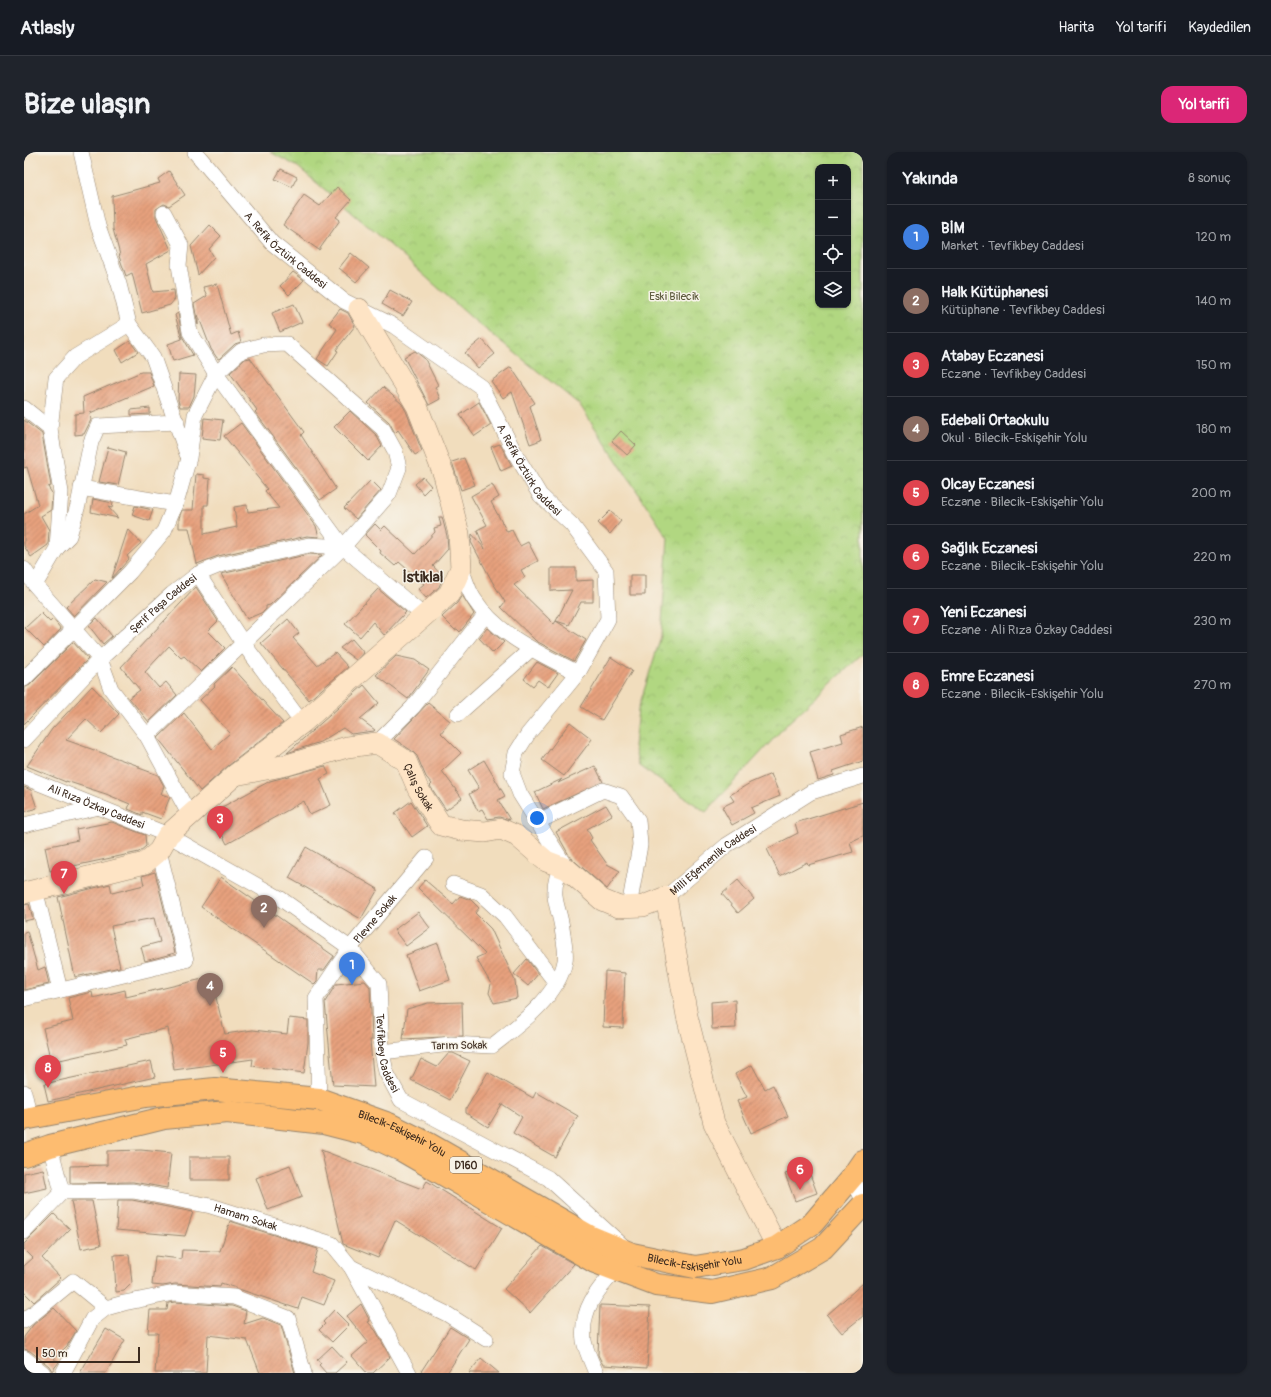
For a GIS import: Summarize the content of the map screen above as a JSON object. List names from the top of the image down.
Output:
{
  "streets": {
    "main road": ["Bilecik-Eskişehir Yolu", "D160"],
    "street": [
      "A. Refik Öztürk Caddesi",
      "Şerif Paşa Caddesi",
      "Çalış Sokak",
      "Ali Rıza Özkay Caddesi",
      "Milli Eğemenlik Caddesi",
      "Plevne Sokak",
      "Tarım Sokak",
      "Tevfikbey Caddesi",
      "Hamam Sokak"
    ]
  },
  "crossings": [
    ["A. Refik Öztürk Caddesi", "Çalış Sokak"],
    ["A. Refik Öztürk Caddesi", "Milli Eğemenlik Caddesi"],
    ["A. Refik Öztürk Caddesi", "Tarım Sokak"],
    ["Çalış Sokak", "Milli Eğemenlik Caddesi"],
    ["Çalış Sokak", "Tarım Sokak"],
    ["Ali Rıza Özkay Caddesi", "Tevfikbey Caddesi"],
    ["Milli Eğemenlik Caddesi", "Tarım Sokak"],
    ["Plevne Sokak", "Tevfikbey Caddesi"],
    ["Plevne Sokak", "Bilecik-Eskişehir Yolu"],
    ["Tarım Sokak", "Tevfikbey Caddesi"],
    ["Tevfikbey Caddesi", "Bilecik-Eskişehir Yolu"]
  ],
  "districts": ["İstiklal"],
  "parks": ["Eski Bilecik"],
  "scale_bar": "50 m",
  "page": {
    "header": "Atlasly",
    "nav": ["Harita", "Yol tarifi", "Kaydedilen"],
    "buttons": "Yol tarifi",
    "title": "Bize ulaşın",
    "heading": ["Yakında", "8 sonuç"],
    "map_buttons": ["+", "−"],
    "list": [
      {
        "mark": "1",
        "name": "BİM",
        "note": "Market · Tevfikbey Caddesi",
        "value": "120 m"
      },
      {
        "mark": "2",
        "name": "Halk Kütüphanesi",
        "note": "Kütüphane · Tevfikbey Caddesi",
        "value": "140 m"
      },
      {
        "mark": "3",
        "name": "Atabay Eczanesi",
        "note": "Eczane · Tevfikbey Caddesi",
        "value": "150 m"
      },
      {
        "mark": "4",
        "name": "Edebali Ortaokulu",
        "note": "Okul · Bilecik-Eskişehir Yolu",
        "value": "180 m"
      },
      {
        "mark": "5",
        "name": "Olcay Eczanesi",
        "note": "Eczane · Bilecik-Eskişehir Yolu",
        "value": "200 m"
      },
      {
        "mark": "6",
        "name": "Sağlık Eczanesi",
        "note": "Eczane · Bilecik-Eskişehir Yolu",
        "value": "220 m"
      },
      {
        "mark": "7",
        "name": "Yeni Eczanesi",
        "note": "Eczane · Ali Rıza Özkay Caddesi",
        "value": "230 m"
      },
      {
        "mark": "8",
        "name": "Emre Eczanesi",
        "note": "Eczane · Bilecik-Eskişehir Yolu",
        "value": "270 m"
      }
    ],
    "pins": [
      "3",
      "7",
      "2",
      "1",
      "4",
      "5",
      "8",
      "6"
    ],
    "scale": "50 m"
  }
}
